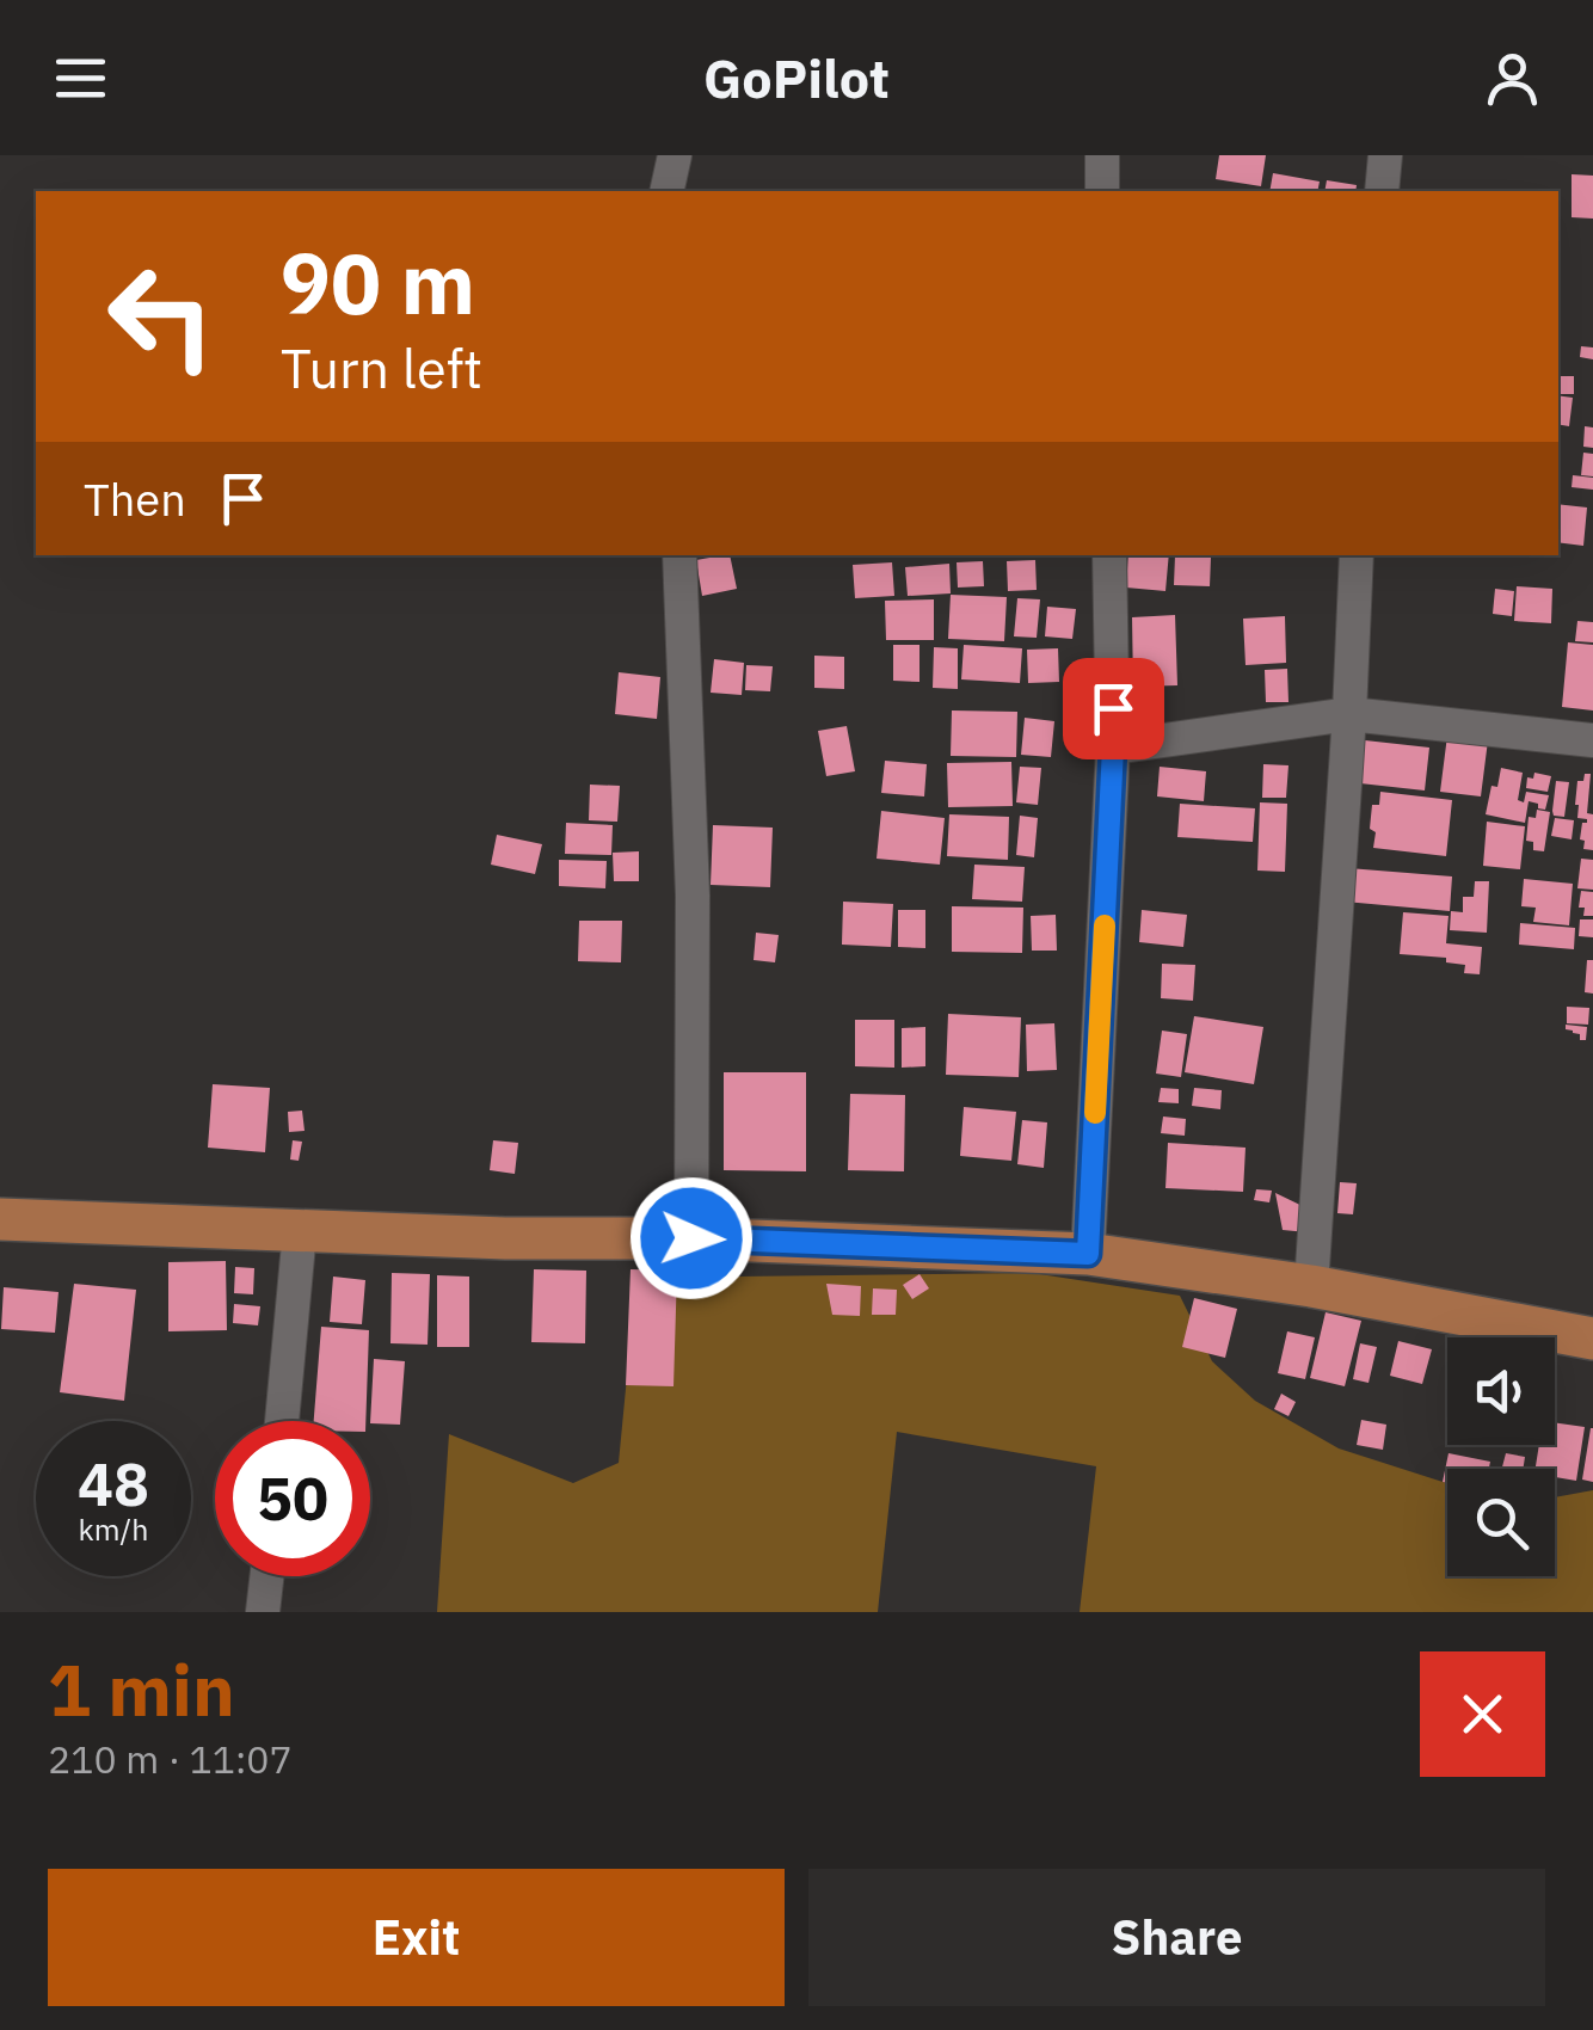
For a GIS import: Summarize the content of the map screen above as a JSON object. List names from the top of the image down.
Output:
{
  "page": {
    "header": "GoPilot",
    "turn": ["90 m", "Turn left"],
    "then": "Then",
    "speed": "48 km/h",
    "limit": "50",
    "heading": ["1 min", "210 m · 11:07"],
    "buttons": ["Exit", "Share"]
  }
}
